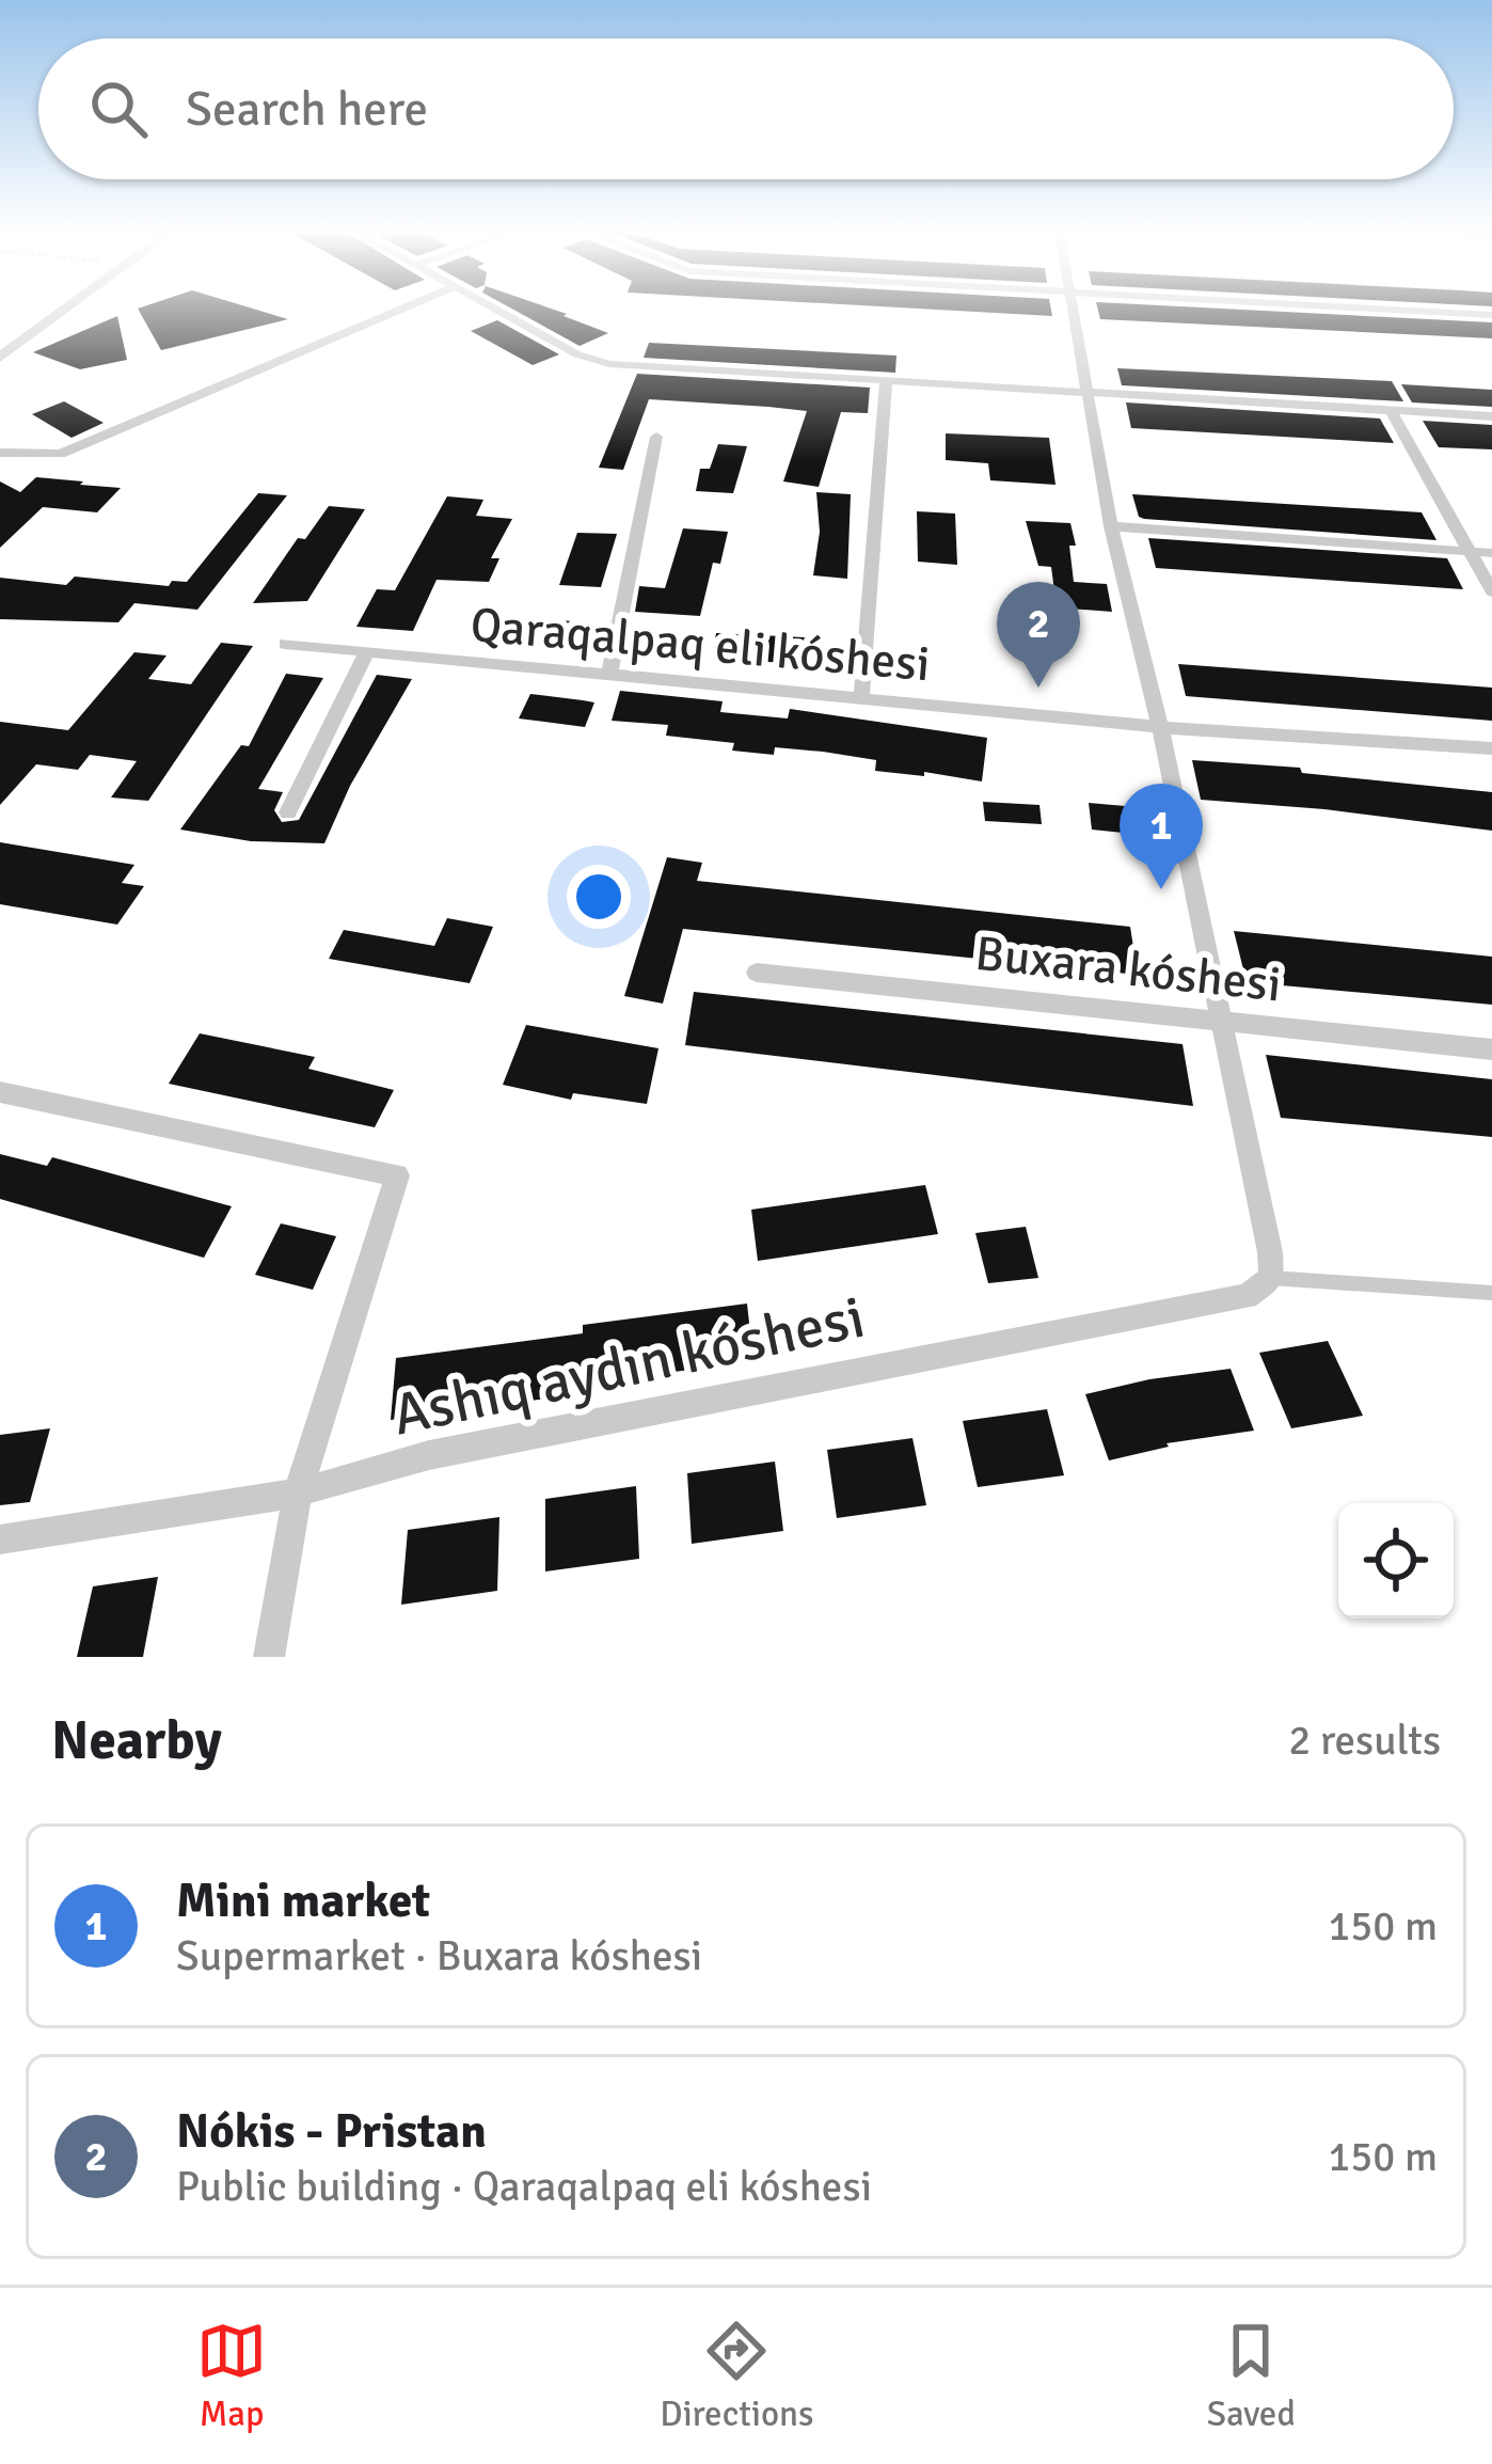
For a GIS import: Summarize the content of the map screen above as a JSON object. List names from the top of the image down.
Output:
{
  "streets": {
    "street": ["Qaraqalpaq eli kóshesi", "Buxara kóshesi", "Ashıq aydın kóshesi"]
  },
  "page": {
    "search": "Search here",
    "pins": ["2", "1"],
    "heading": ["Nearby", "2 results"],
    "list": [
      {
        "mark": "1",
        "name": "Mini market",
        "note": "Supermarket · Buxara kóshesi",
        "value": "150 m"
      },
      {
        "mark": "2",
        "name": "Nókis - Pristan",
        "note": "Public building · Qaraqalpaq eli kóshesi",
        "value": "150 m"
      }
    ],
    "nav": ["Map", "Directions", "Saved"]
  }
}
